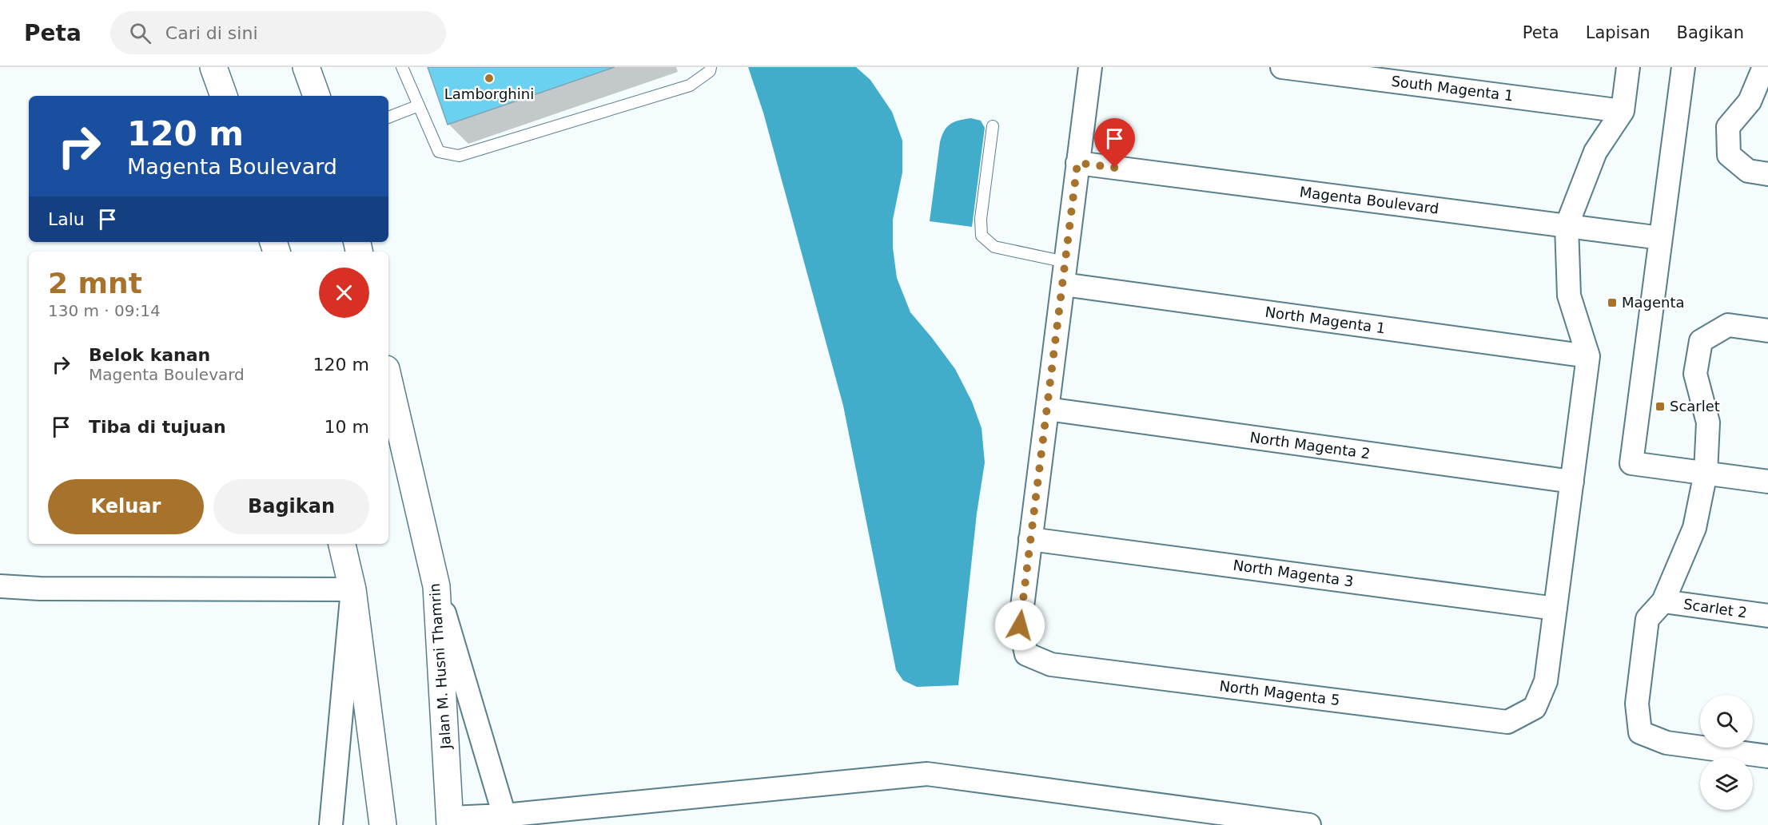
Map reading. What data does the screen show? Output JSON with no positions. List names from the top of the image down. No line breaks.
{"streets":{"main road":["Jalan M. Husni Thamrin"],"street":["South Magenta 1","Magenta Boulevard","North Magenta 1","North Magenta 2","North Magenta 3","Scarlet 2","North Magenta 5"]},"crossings":[["North Magenta 3","North Magenta 5"]],"places":{"other":["Lamborghini"],"transit":["Magenta","Scarlet"]},"page":{"header":"Peta","search":"Cari di sini","nav":["Peta","Lapisan","Bagikan"],"turn":["120 m","Magenta Boulevard"],"then":"Lalu","heading":["2 mnt","130 m · 09:14"],"list":[{"name":"Belok kanan","note":"Magenta Boulevard","value":"120 m"},{"name":"Tiba di tujuan","value":"10 m"}],"buttons":["Keluar","Bagikan"]}}
